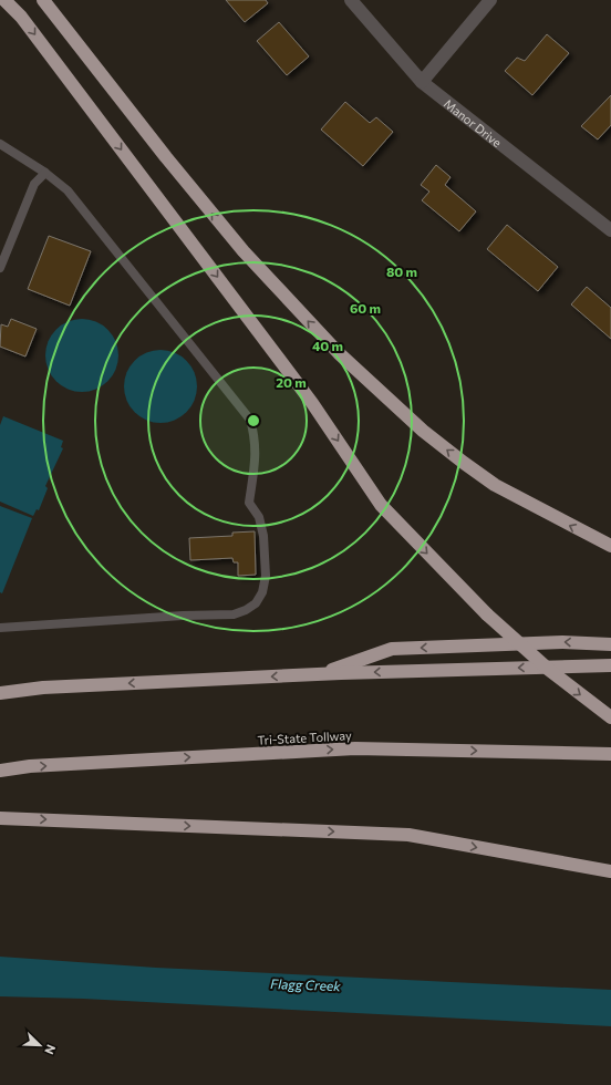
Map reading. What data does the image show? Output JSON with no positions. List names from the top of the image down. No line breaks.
{"streets":{"highway":["Tri-State Tollway"],"street":["Manor Drive"]},"water":["Flagg Creek"],"north":"bottom right","rings":["80 m","60 m","40 m","20 m"]}
